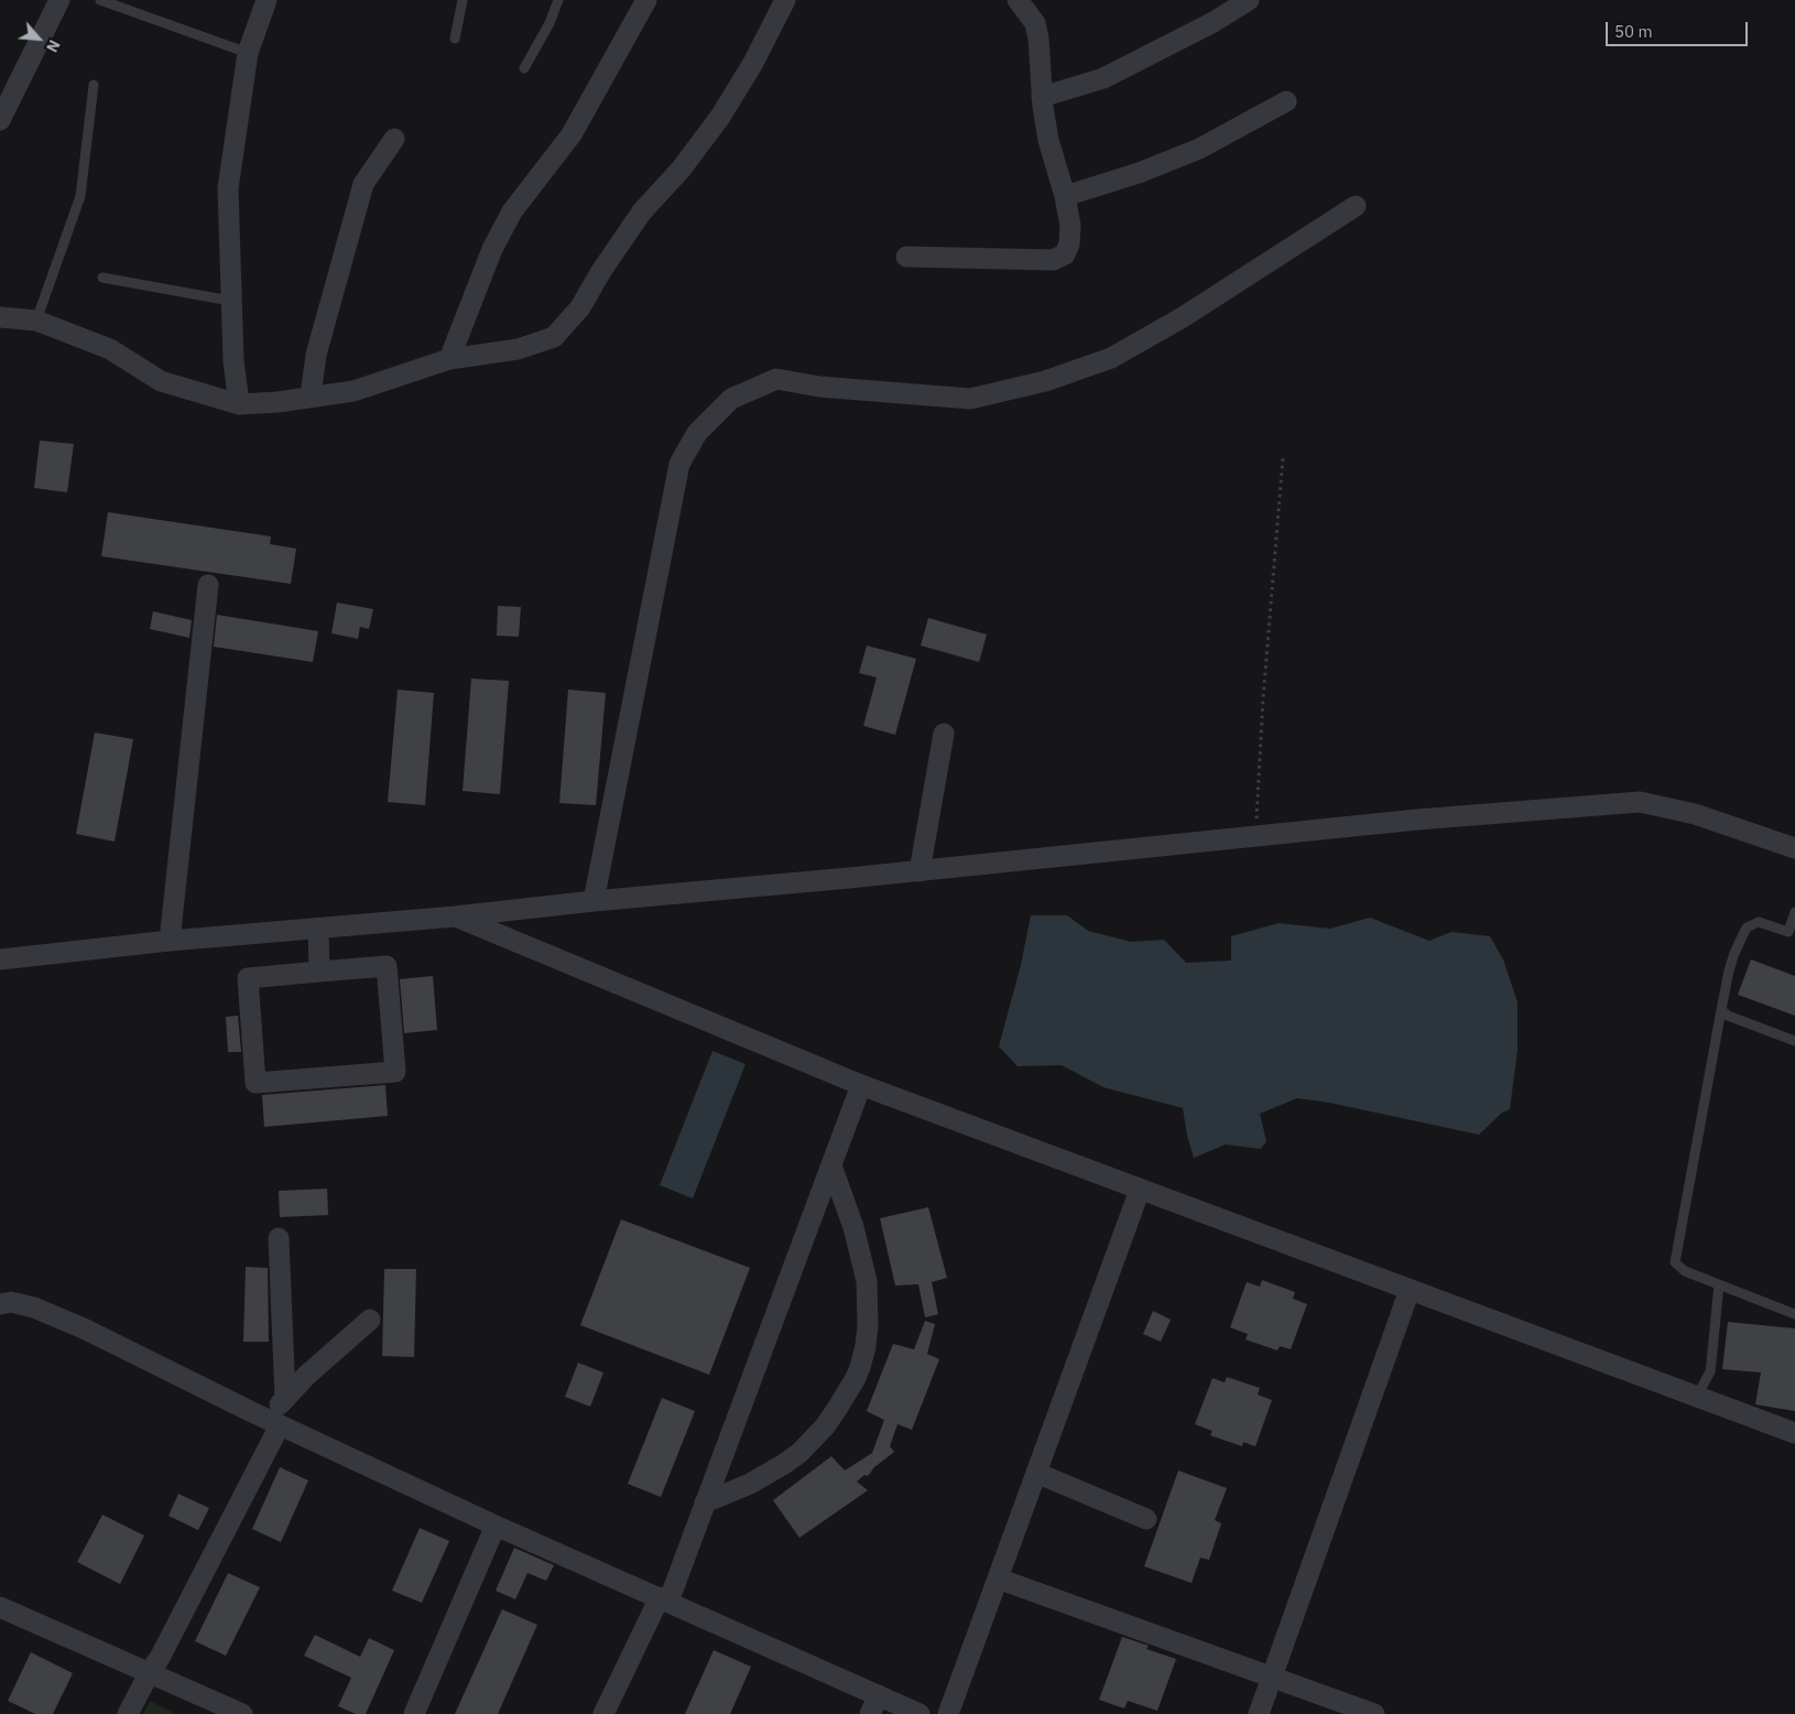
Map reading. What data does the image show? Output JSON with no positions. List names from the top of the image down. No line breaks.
{"scale_bar":"50 m","north":"bottom right"}
